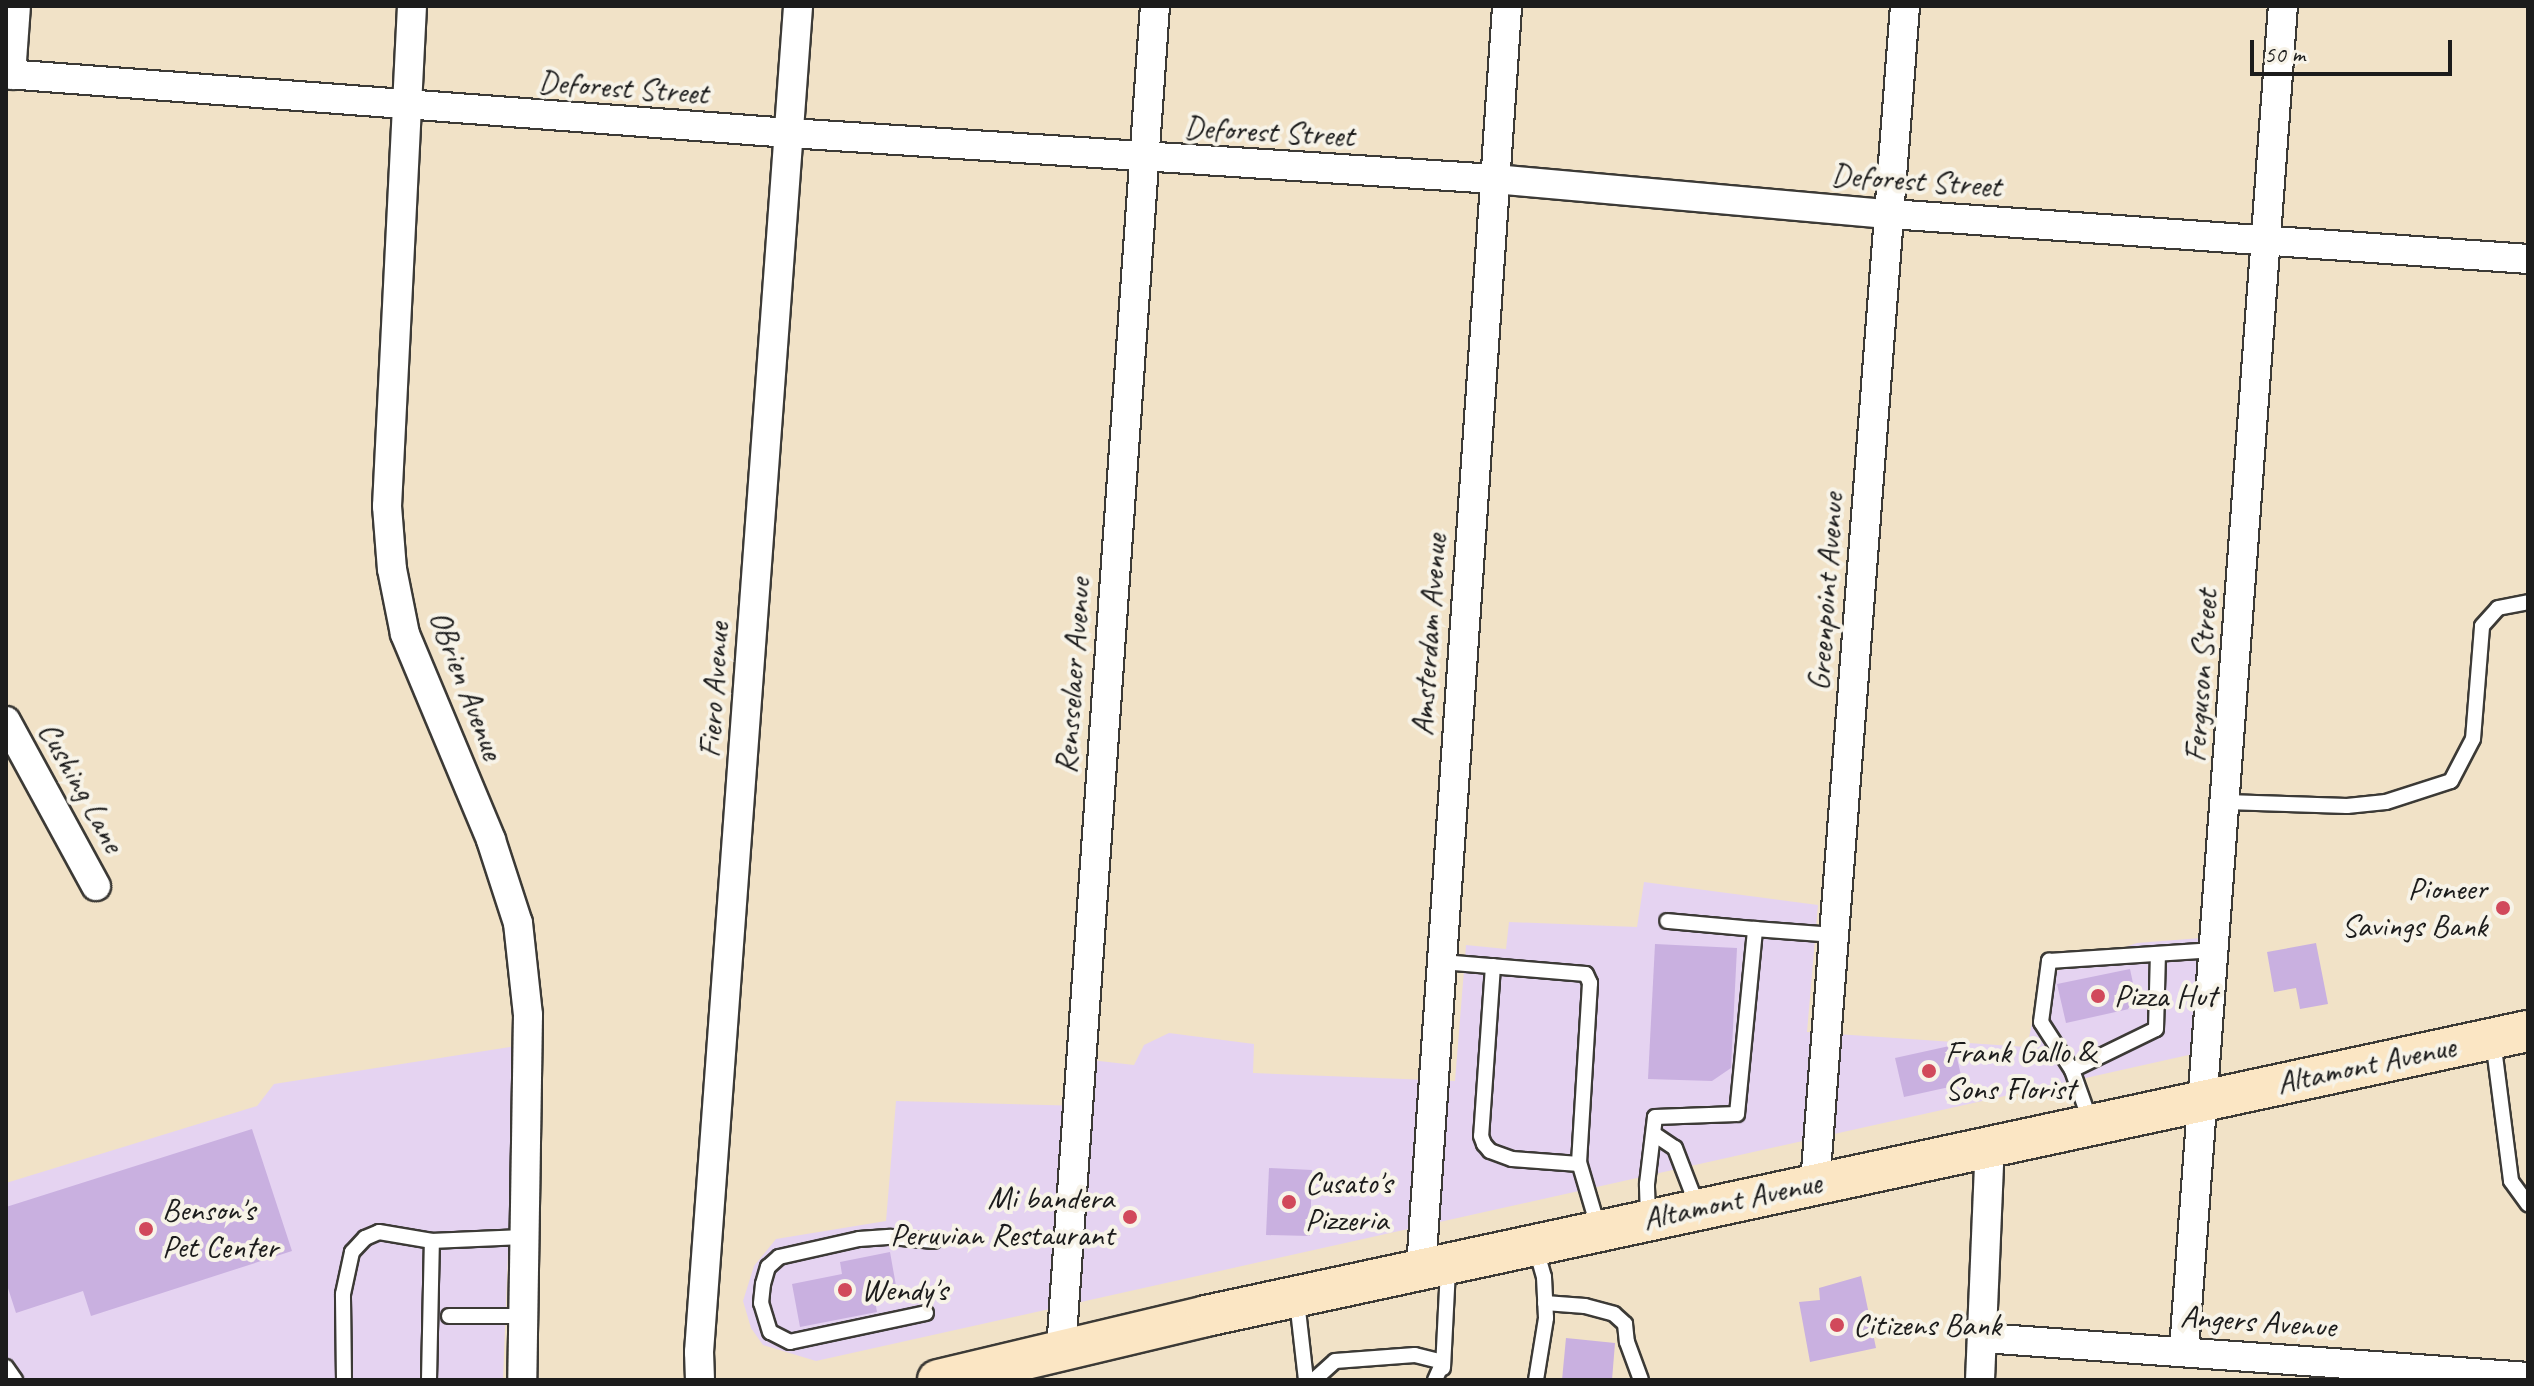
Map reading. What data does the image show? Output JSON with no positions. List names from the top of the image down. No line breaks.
{"streets":{"main road":["Altamont Avenue"],"street":["Deforest Street","Greenpoint Avenue","Amsterdam Avenue","Rensselaer Avenue","Ferguson Street","OBrien Avenue","Fiero Avenue","Cushing Lane","Angers Avenue"]},"crossings":[["Deforest Street","Greenpoint Avenue"],["Deforest Street","Amsterdam Avenue"],["Deforest Street","Rensselaer Avenue"],["Deforest Street","Ferguson Street"],["Deforest Street","OBrien Avenue"],["Deforest Street","Fiero Avenue"],["Greenpoint Avenue","Altamont Avenue"],["Amsterdam Avenue","Altamont Avenue"],["Rensselaer Avenue","Altamont Avenue"],["Ferguson Street","Altamont Avenue"],["Ferguson Street","Angers Avenue"]],"places":["Pioneer Savings Bank","Pizza Hut","Frank Gallo & Sons Florist","Cusato's Pizzeria","Mi bandera Peruvian Restaurant","Benson's Pet Center","Wendy's","Citizens Bank"],"scale_bar":"50 m"}
